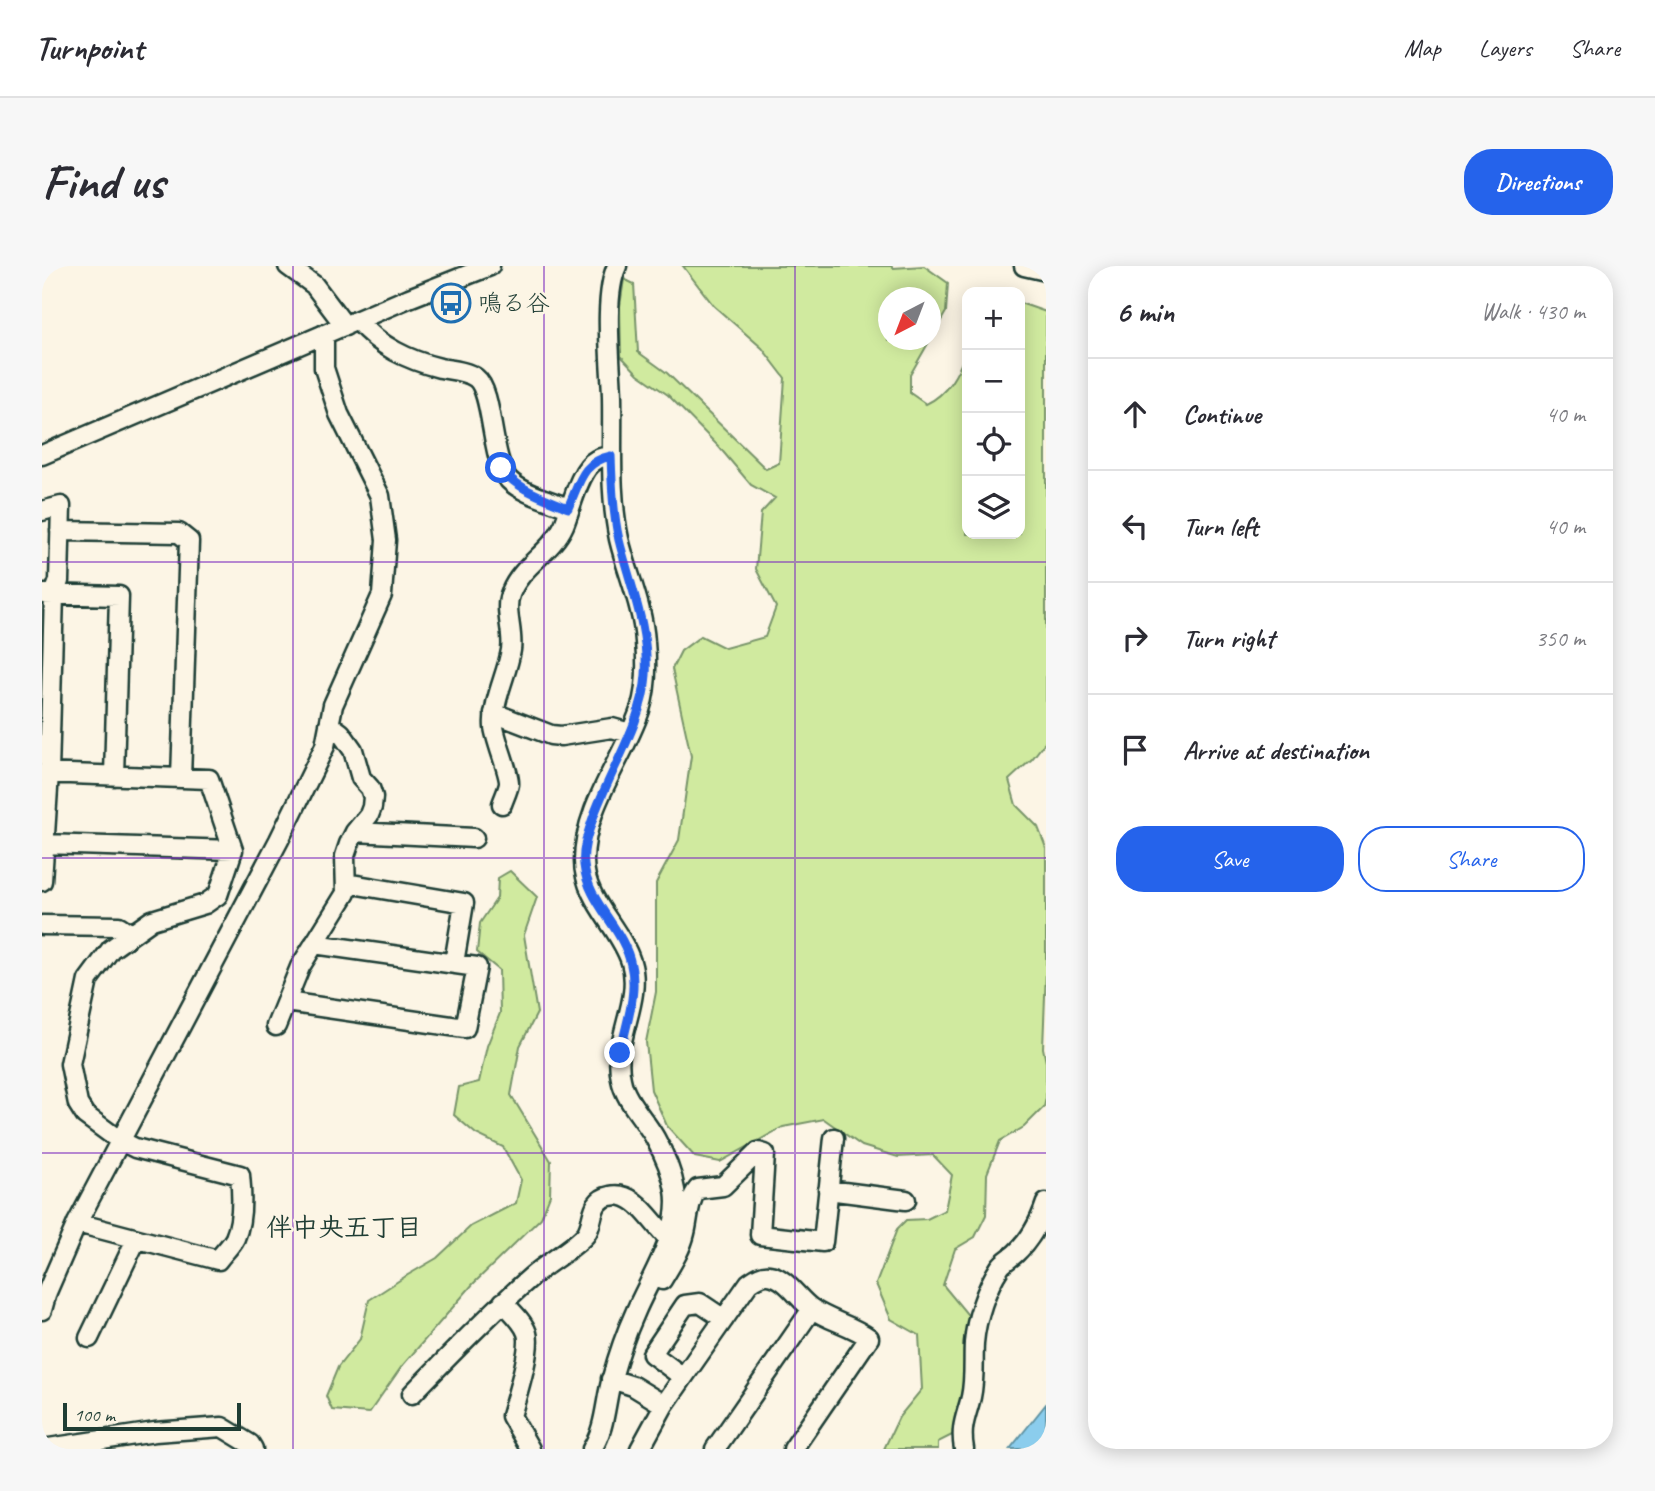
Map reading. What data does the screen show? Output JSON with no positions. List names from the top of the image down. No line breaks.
{"districts":["伴中央五丁目"],"places":{"bus stop":["鳴る谷"]},"scale_bar":"100 m","north":"bottom left","page":{"header":"Turnpoint","nav":["Map","Layers","Share"],"buttons":["Directions",["Save","Share"]],"title":"Find us","heading":["6 min","Walk · 430 m"],"map_buttons":["+","−"],"list":[["Continue","40 m"],["Turn left","40 m"],["Turn right","350 m"],"Arrive at destination"],"scale":"100 m"}}
